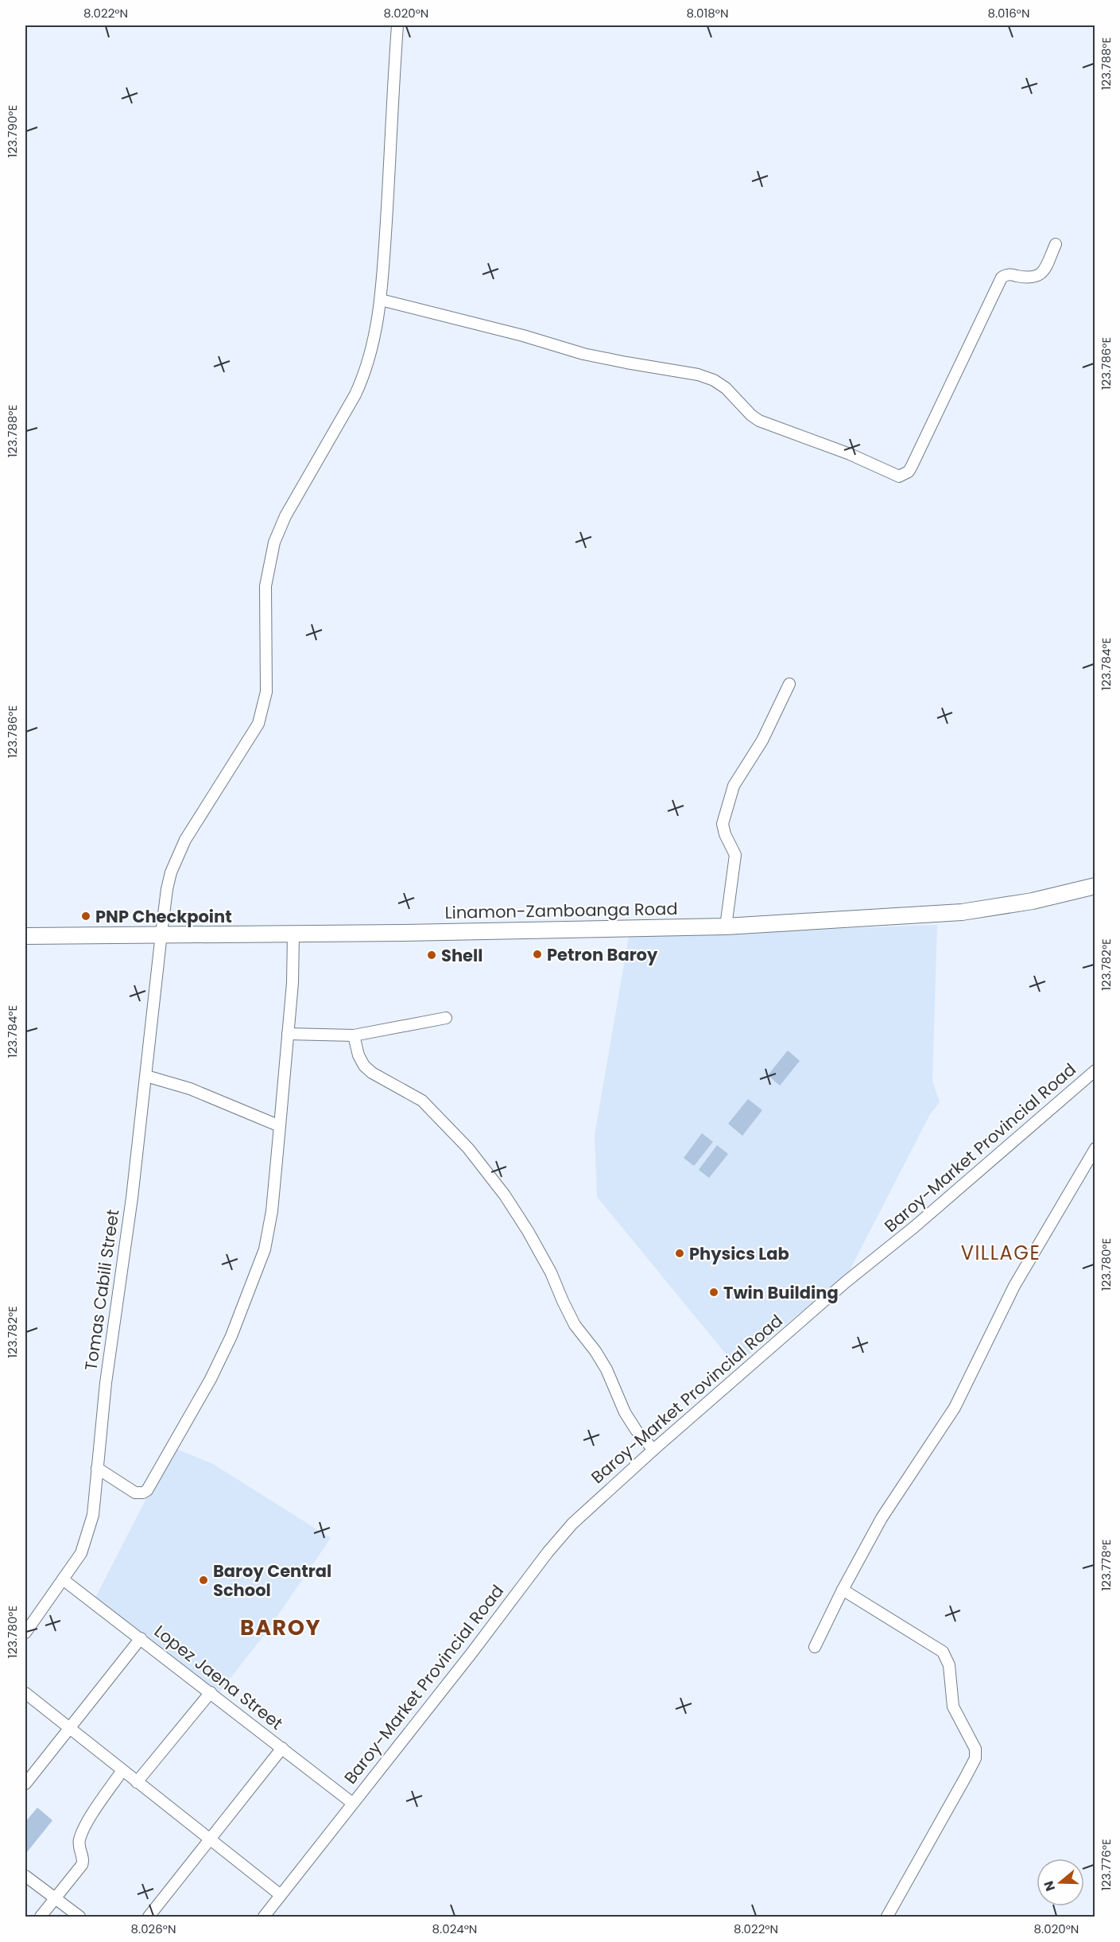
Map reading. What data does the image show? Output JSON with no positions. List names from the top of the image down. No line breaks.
{"streets":{"highway":["Linamon-Zamboanga Road"],"street":["Baroy-Market Provincial Road","Tomas Cabili Street","Lopez Jaena Street"]},"crossings":[["Linamon-Zamboanga Road","Tomas Cabili Street"],["Baroy-Market Provincial Road","Lopez Jaena Street"],["Tomas Cabili Street","Lopez Jaena Street"]],"districts":["VILLAGE","BAROY"],"places":["PNP Checkpoint","Petron Baroy","Shell","Physics Lab","Twin Building","Baroy Central School"],"north":"left","coordinates":["8.022°N","8.020°N","8.018°N","8.016°N","123.788°E","123.790°E","123.786°E","123.784°E","123.782°E","123.780°E","123.778°E","123.776°E","8.026°N","8.024°N"]}
